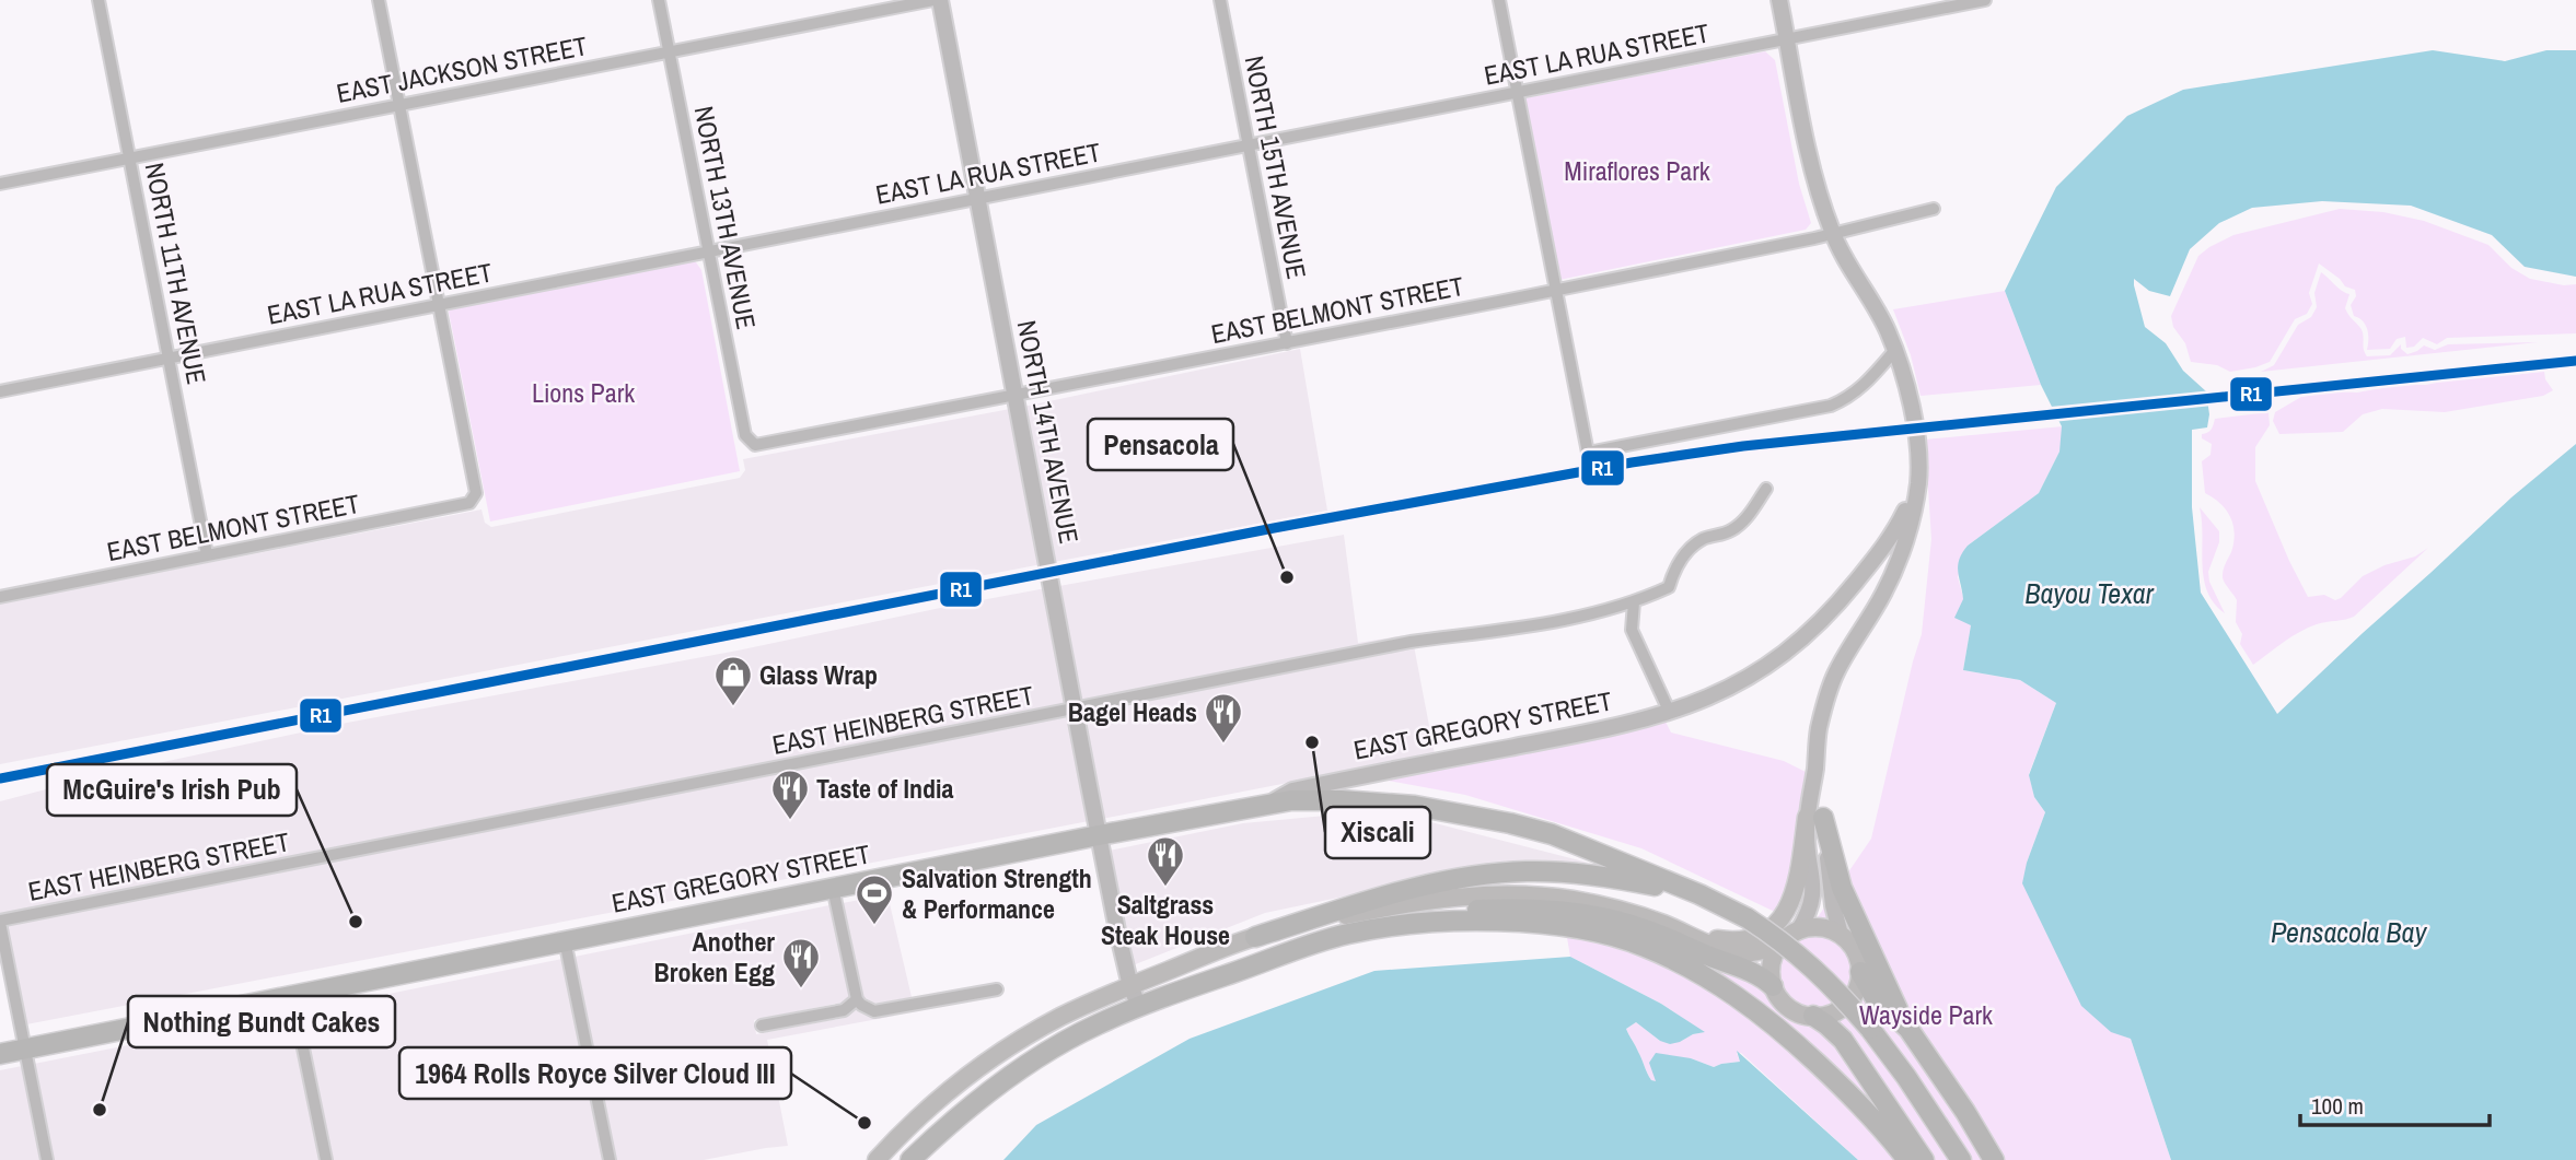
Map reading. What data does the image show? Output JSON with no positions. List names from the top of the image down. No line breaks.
{"streets":{"highway":["EAST GREGORY STREET"],"street":["EAST LA RUA STREET","EAST JACKSON STREET","NORTH 15TH AVENUE","NORTH 13TH AVENUE","NORTH 11TH AVENUE","EAST BELMONT STREET","NORTH 14TH AVENUE","EAST HEINBERG STREET"]},"crossings":[["EAST LA RUA STREET","NORTH 15TH AVENUE"],["EAST LA RUA STREET","NORTH 13TH AVENUE"],["EAST LA RUA STREET","NORTH 11TH AVENUE"],["EAST LA RUA STREET","EAST BELMONT STREET"],["EAST LA RUA STREET","NORTH 14TH AVENUE"],["EAST JACKSON STREET","NORTH 13TH AVENUE"],["EAST JACKSON STREET","NORTH 11TH AVENUE"],["NORTH 15TH AVENUE","EAST BELMONT STREET"],["NORTH 13TH AVENUE","EAST BELMONT STREET"],["NORTH 11TH AVENUE","EAST BELMONT STREET"],["EAST BELMONT STREET","NORTH 14TH AVENUE"],["NORTH 14TH AVENUE","EAST HEINBERG STREET"],["NORTH 14TH AVENUE","EAST GREGORY STREET"]],"water":["Bayou Texar","Pensacola Bay"],"parks":["Miraflores Park","Lions Park","Wayside Park"],"places":{"other":["Pensacola","Xiscali","McGuire's Irish Pub","Nothing Bundt Cakes","1964 Rolls Royce Silver Cloud III"],"shop":["Glass Wrap"],"restaurant":["Bagel Heads","Taste of India","Saltgrass Steak House","Another Broken Egg"],"sports":["Salvation Strength & Performance"]},"lines":["transit line R1"],"scale_bar":"100 m"}
